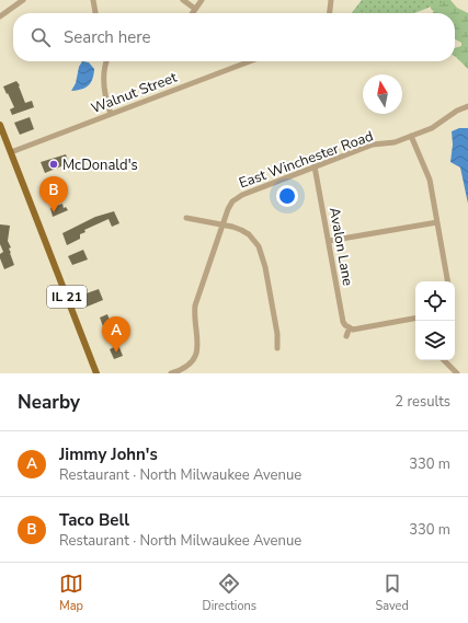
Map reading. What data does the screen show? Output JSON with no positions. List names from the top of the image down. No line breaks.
{"streets":{"main road":["IL 21"],"street":["Walnut Street","East Winchester Road","Avalon Lane"]},"crossings":[["Walnut Street","IL 21"],["East Winchester Road","Avalon Lane"]],"places":["McDonald's"],"north":"top","page":{"search":"Search here","pins":["B","A"],"heading":["Nearby","2 results"],"list":[{"mark":"A","name":"Jimmy John's","note":"Restaurant · North Milwaukee Avenue","value":"330 m"},{"mark":"B","name":"Taco Bell","note":"Restaurant · North Milwaukee Avenue","value":"330 m"}],"nav":["Map","Directions","Saved"]}}
